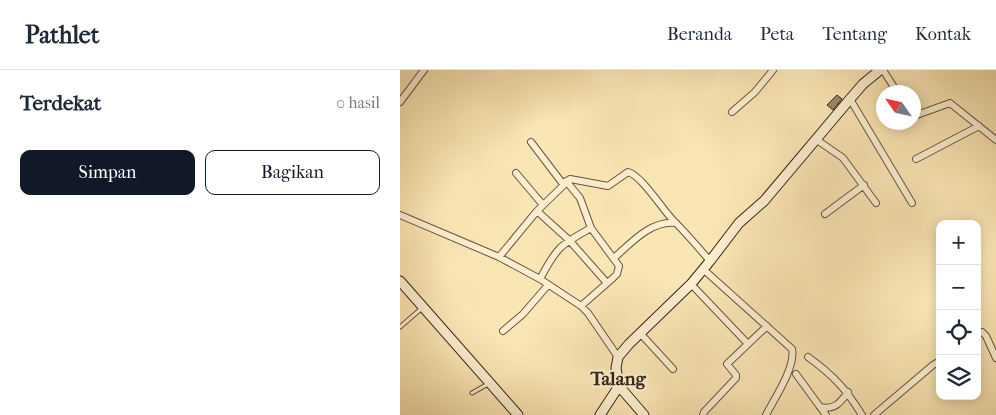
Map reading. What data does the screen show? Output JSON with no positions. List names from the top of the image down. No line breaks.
{"districts":["Talang"],"north":"top left","page":{"header":"Pathlet","nav":["Beranda","Peta","Tentang","Kontak"],"heading":["Terdekat","0 hasil"],"buttons":["Simpan","Bagikan"],"map_buttons":["+","−"]}}
